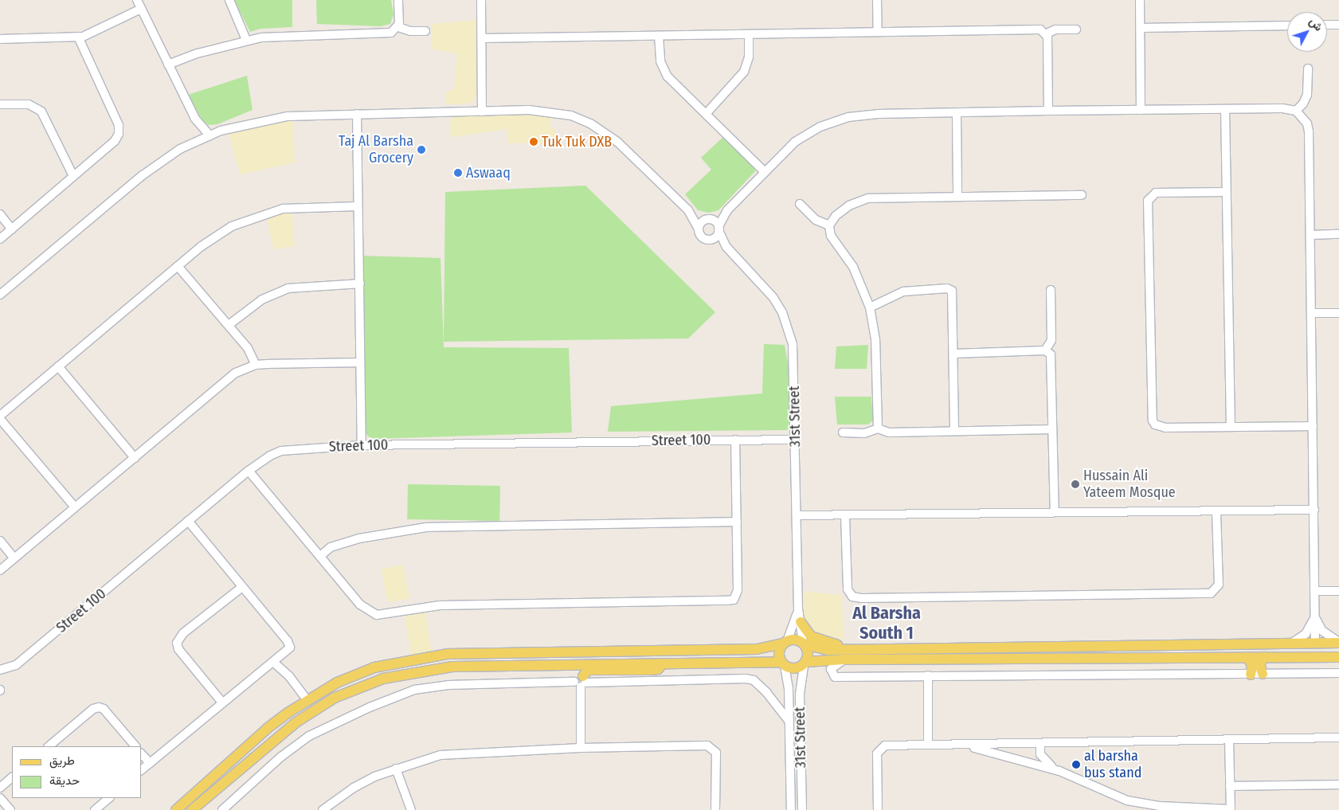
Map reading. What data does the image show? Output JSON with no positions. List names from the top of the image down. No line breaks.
{"streets":{"street":["31st Street","Street 100"]},"crossings":[["31st Street","Street 100"]],"districts":["Al Barsha South 1"],"places":["Tuk Tuk DXB","Taj Al Barsha Grocery","Aswaaq","Hussain Ali Yateem Mosque","al barsha bus stand"],"legend":["طريق","حديقة"],"north":"top right"}
